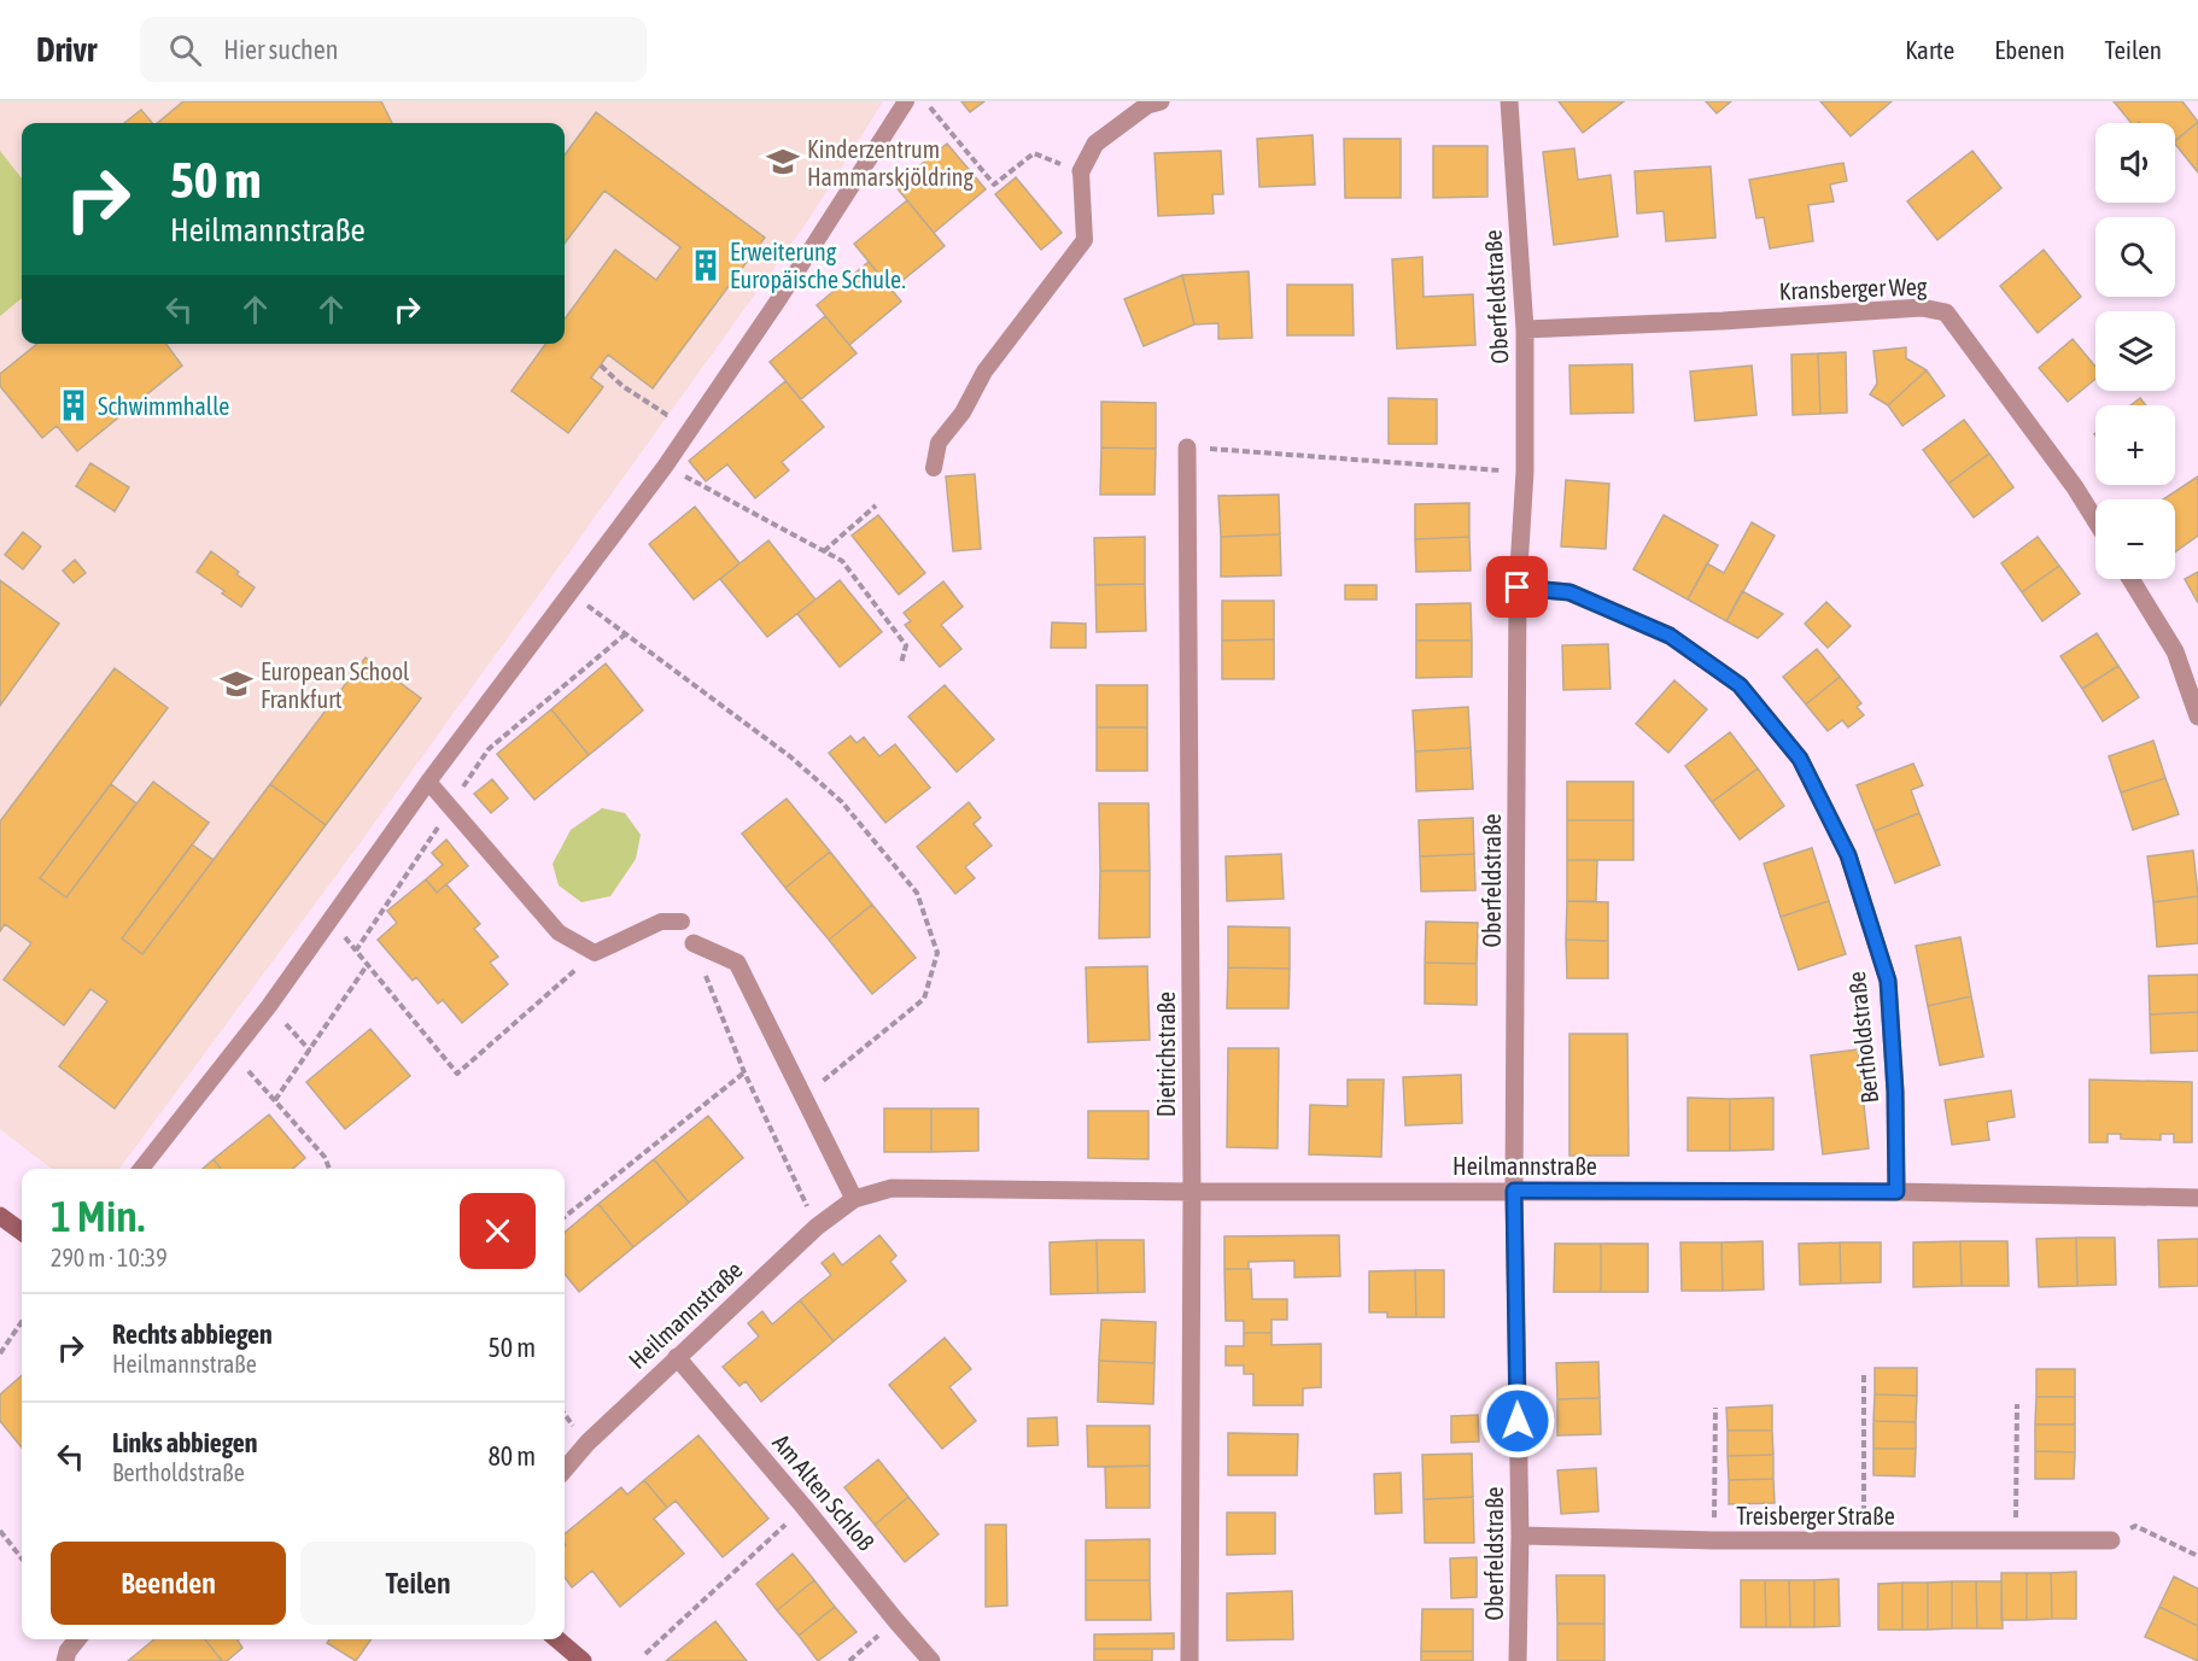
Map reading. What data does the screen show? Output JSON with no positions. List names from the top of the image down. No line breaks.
{"streets":{"street":["Kransberger Weg","Oberfeldstraße","Bertholdstraße","Dietrichstraße","Heilmannstraße","Am Alten Schloß","Treisberger Straße"]},"crossings":[["Kransberger Weg","Oberfeldstraße"],["Oberfeldstraße","Bertholdstraße"],["Oberfeldstraße","Heilmannstraße"],["Oberfeldstraße","Treisberger Straße"],["Bertholdstraße","Heilmannstraße"],["Dietrichstraße","Heilmannstraße"],["Heilmannstraße","Am Alten Schloß"]],"places":{"school or university":["Kinderzentrum Hammarskjöldring","European School Frankfurt"],"building":["Erweiterung Europäische Schule.","Schwimmhalle"]},"page":{"header":"Drivr","search":"Hier suchen","nav":["Karte","Ebenen","Teilen"],"map_buttons":["+","−"],"turn":["50 m","Heilmannstraße"],"heading":["1 Min.","290 m · 10:39"],"list":[{"name":"Rechts abbiegen","note":"Heilmannstraße","value":"50 m"},{"name":"Links abbiegen","note":"Bertholdstraße","value":"80 m"}],"buttons":["Beenden","Teilen"]}}
